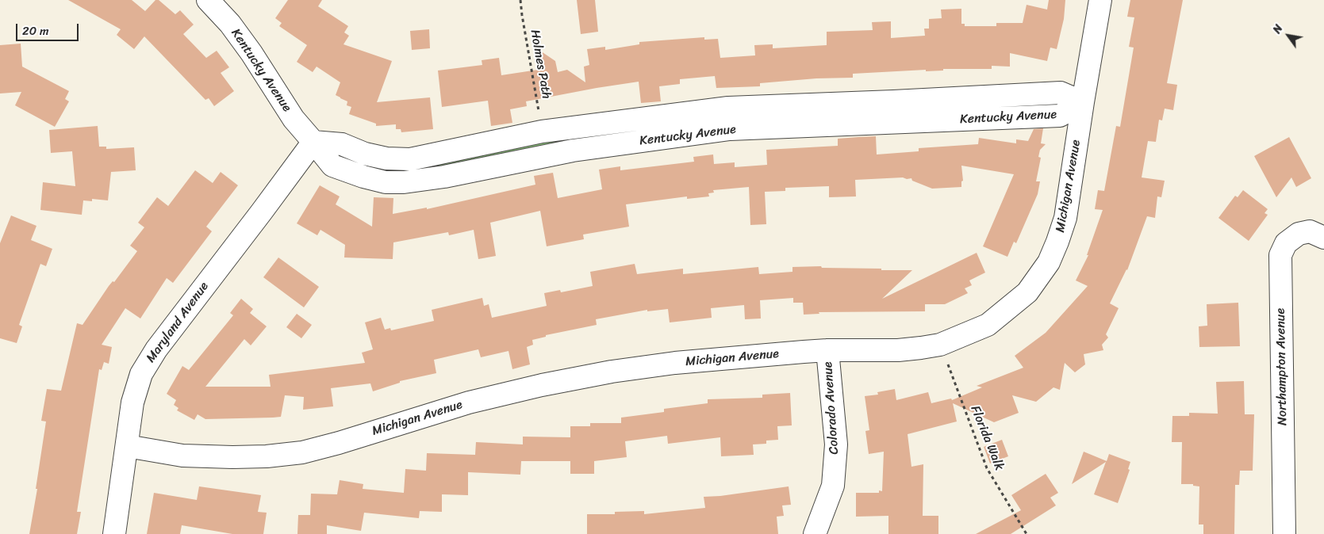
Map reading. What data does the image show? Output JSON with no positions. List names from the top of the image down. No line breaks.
{"streets":{"street":["Kentucky Avenue","Michigan Avenue","Maryland Avenue","Northampton Avenue","Colorado Avenue"],"path":["Holmes Path","Florida Walk"]},"crossings":[["Holmes Path","Kentucky Avenue"],["Kentucky Avenue","Michigan Avenue"],["Kentucky Avenue","Maryland Avenue"],["Michigan Avenue","Maryland Avenue"],["Michigan Avenue","Colorado Avenue"],["Michigan Avenue","Florida Walk"]],"scale_bar":"20 m","north":"top left"}
